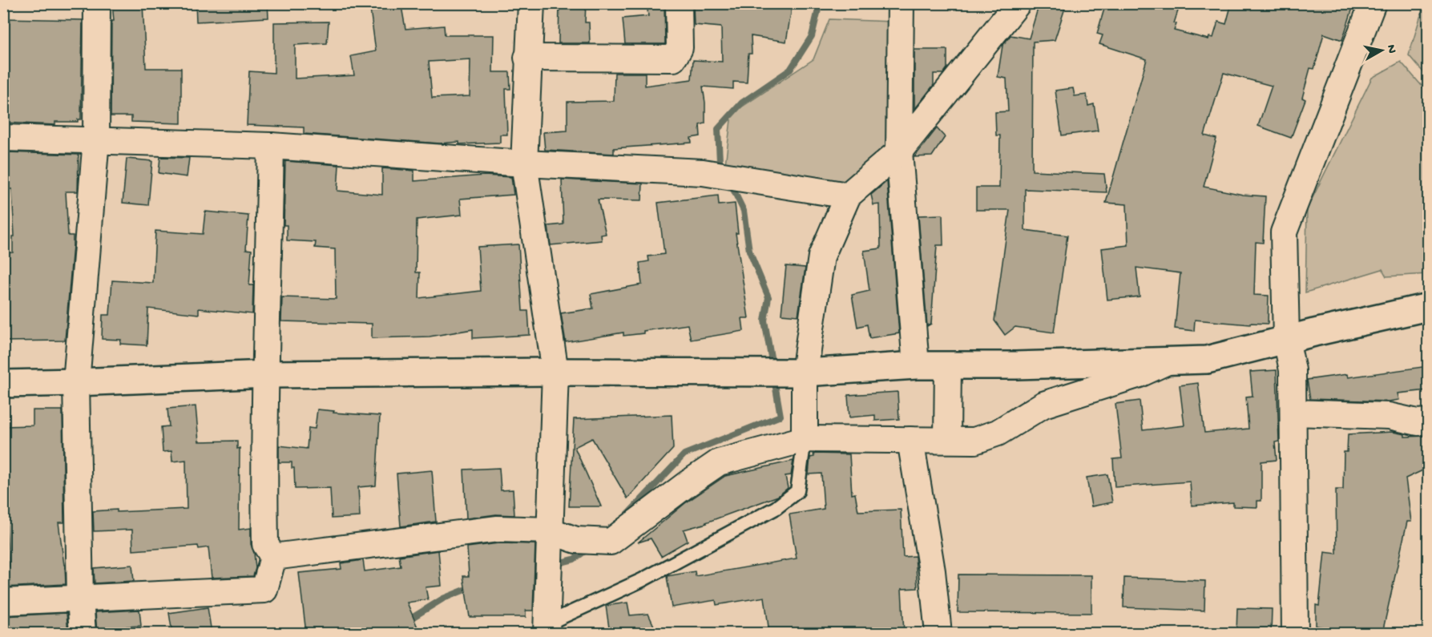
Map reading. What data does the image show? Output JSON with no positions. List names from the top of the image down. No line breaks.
{"north":"right"}
